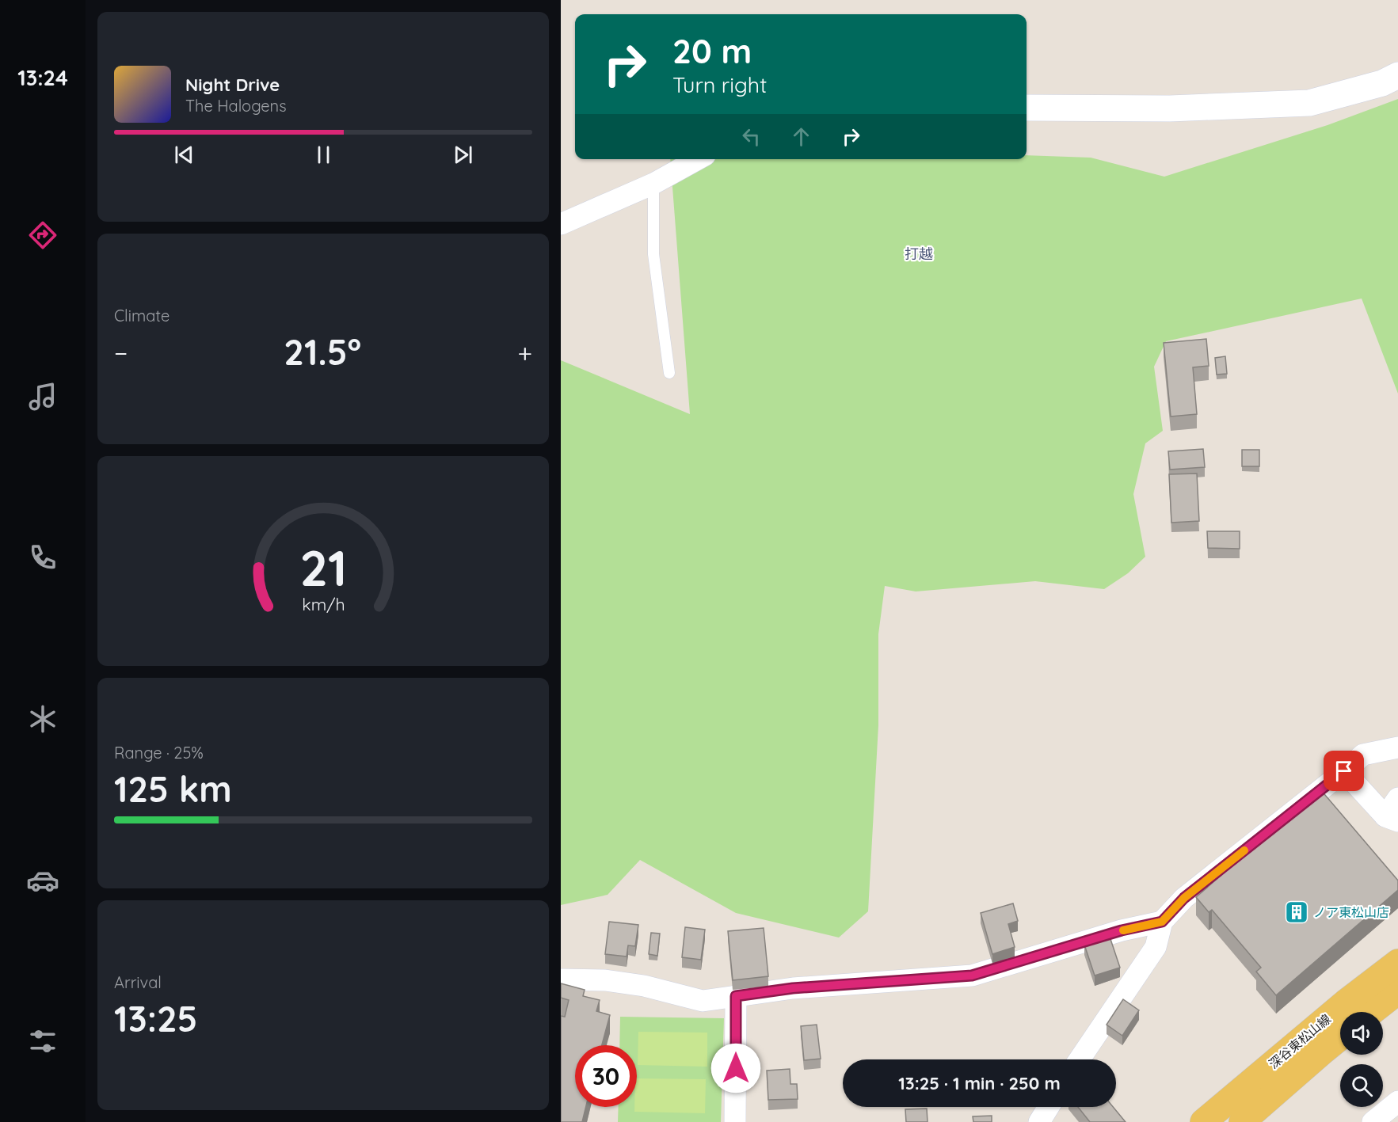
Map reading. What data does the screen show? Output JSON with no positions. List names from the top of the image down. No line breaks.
{"streets":{"main road":["深谷東松山線"]},"districts":["打越"],"places":{"building":["ノア東松山店"]},"page":{"tabs":"13:24","turn":["20 m","Turn right"],"song":["Night Drive","The Halogens"],"tile":["Climate",["Range · 25%","125 km"],["Arrival","13:25"]],"heat":["−","21.5°","+"],"limit":"30","trip":"13:25 · 1 min · 250 m","gauge":["21","km/h"]}}
